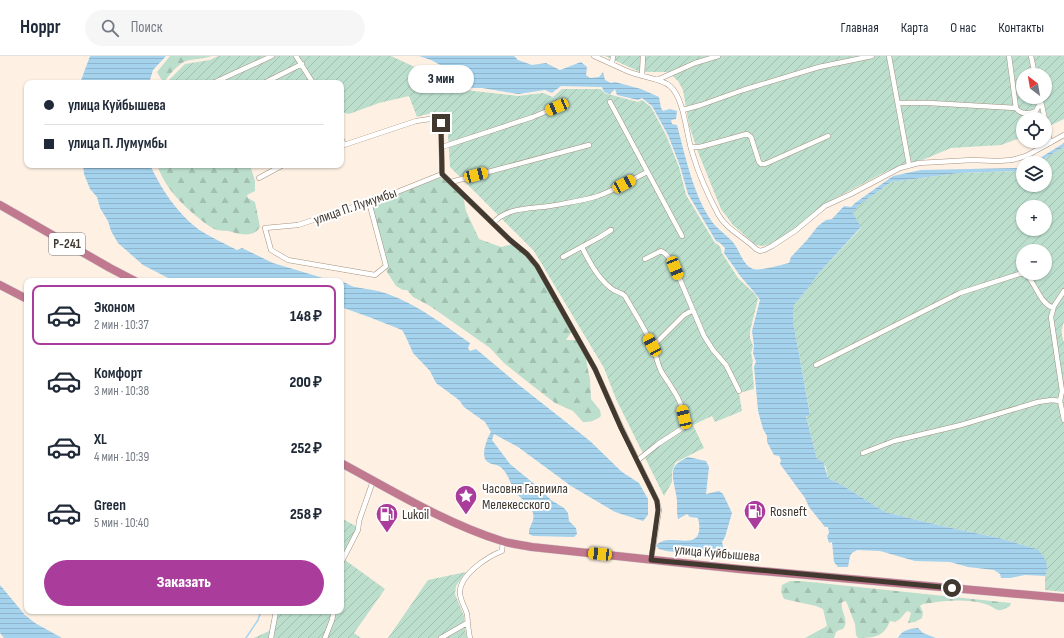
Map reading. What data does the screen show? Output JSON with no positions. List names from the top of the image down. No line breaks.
{"streets":{"highway":["Р-241","улица Куйбышева"],"street":["улица П. Лумумбы"]},"places":{"place":["Часовня Гавриила Мелекесского"],"fuel station":["Rosneft","Lukoil"]},"north":"top left","page":{"header":"Hoppr","search":"Поиск","nav":["Главная","Карта","О нас","Контакты"],"bubble":"3 мин","map_buttons":["+","−"],"banner":["улица Куйбышева","улица П. Лумумбы"],"list":[{"name":"Эконом","note":"2 мин · 10:37","value":"148 ₽"},{"name":"Комфорт","note":"3 мин · 10:38","value":"200 ₽"},{"name":"XL","note":"4 мин · 10:39","value":"252 ₽"},{"name":"Green","note":"5 мин · 10:40","value":"258 ₽"}],"buttons":"Заказать"}}
